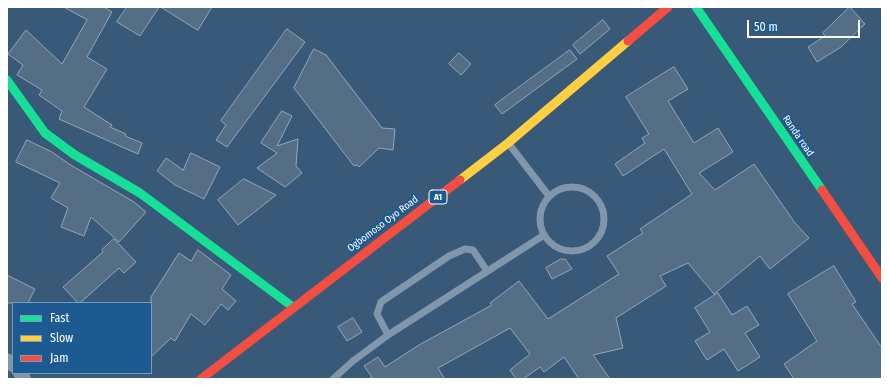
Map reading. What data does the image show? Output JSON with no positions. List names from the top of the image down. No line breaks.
{"streets":{"main road":["Randa road","A1","Ogbomoso Oyo Road"]},"legend":["Fast","Slow","Jam"],"scale_bar":"50 m"}
